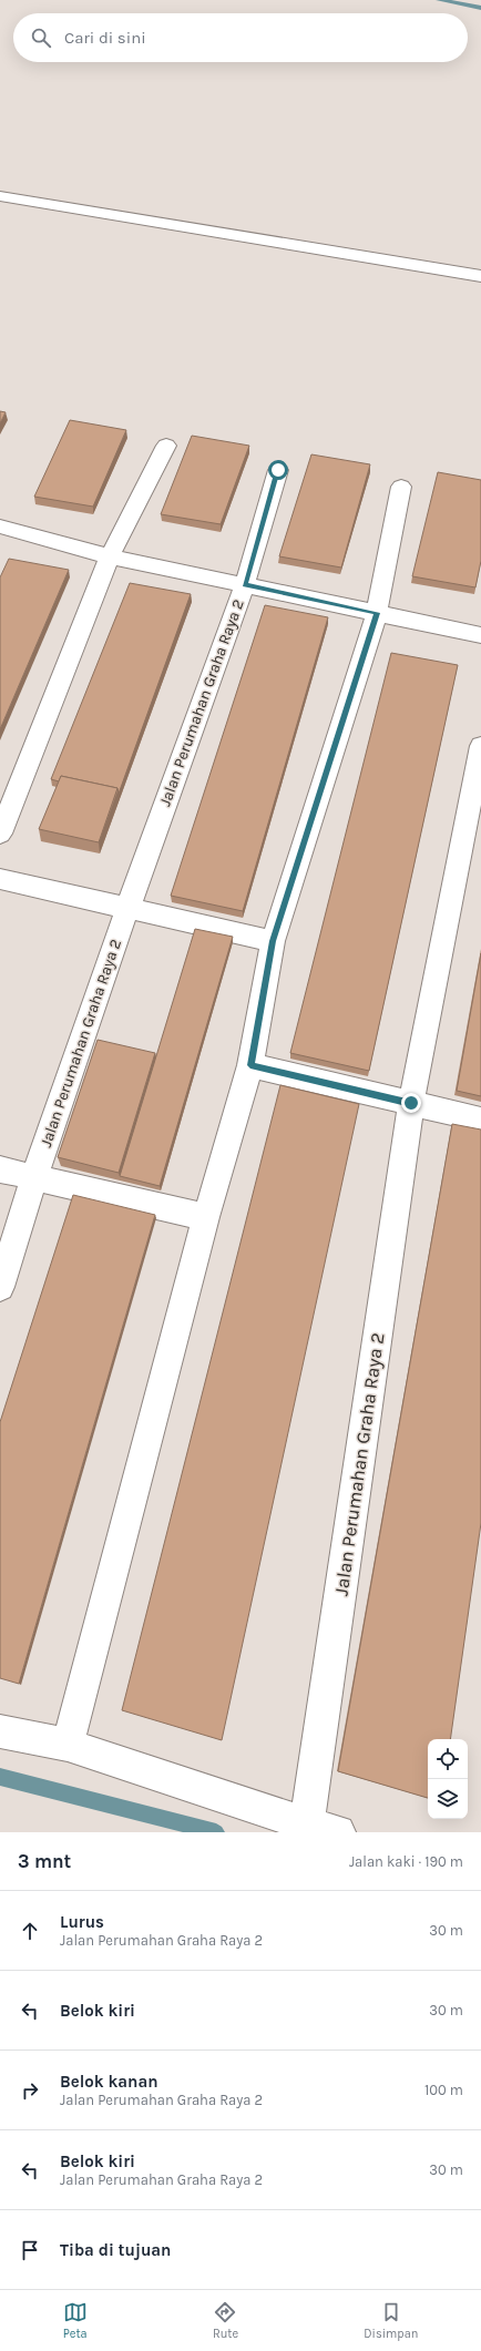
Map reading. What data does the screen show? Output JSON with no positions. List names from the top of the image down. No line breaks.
{"streets":{"street":["Jalan Perumahan Graha Raya 2"]},"page":{"search":"Cari di sini","heading":["3 mnt","Jalan kaki · 190 m"],"list":[["Lurus","Jalan Perumahan Graha Raya 2","30 m"],["Belok kiri","30 m"],["Belok kanan","Jalan Perumahan Graha Raya 2","100 m"],["Belok kiri","Jalan Perumahan Graha Raya 2","30 m"],"Tiba di tujuan"],"nav":["Peta","Rute","Disimpan"]}}
